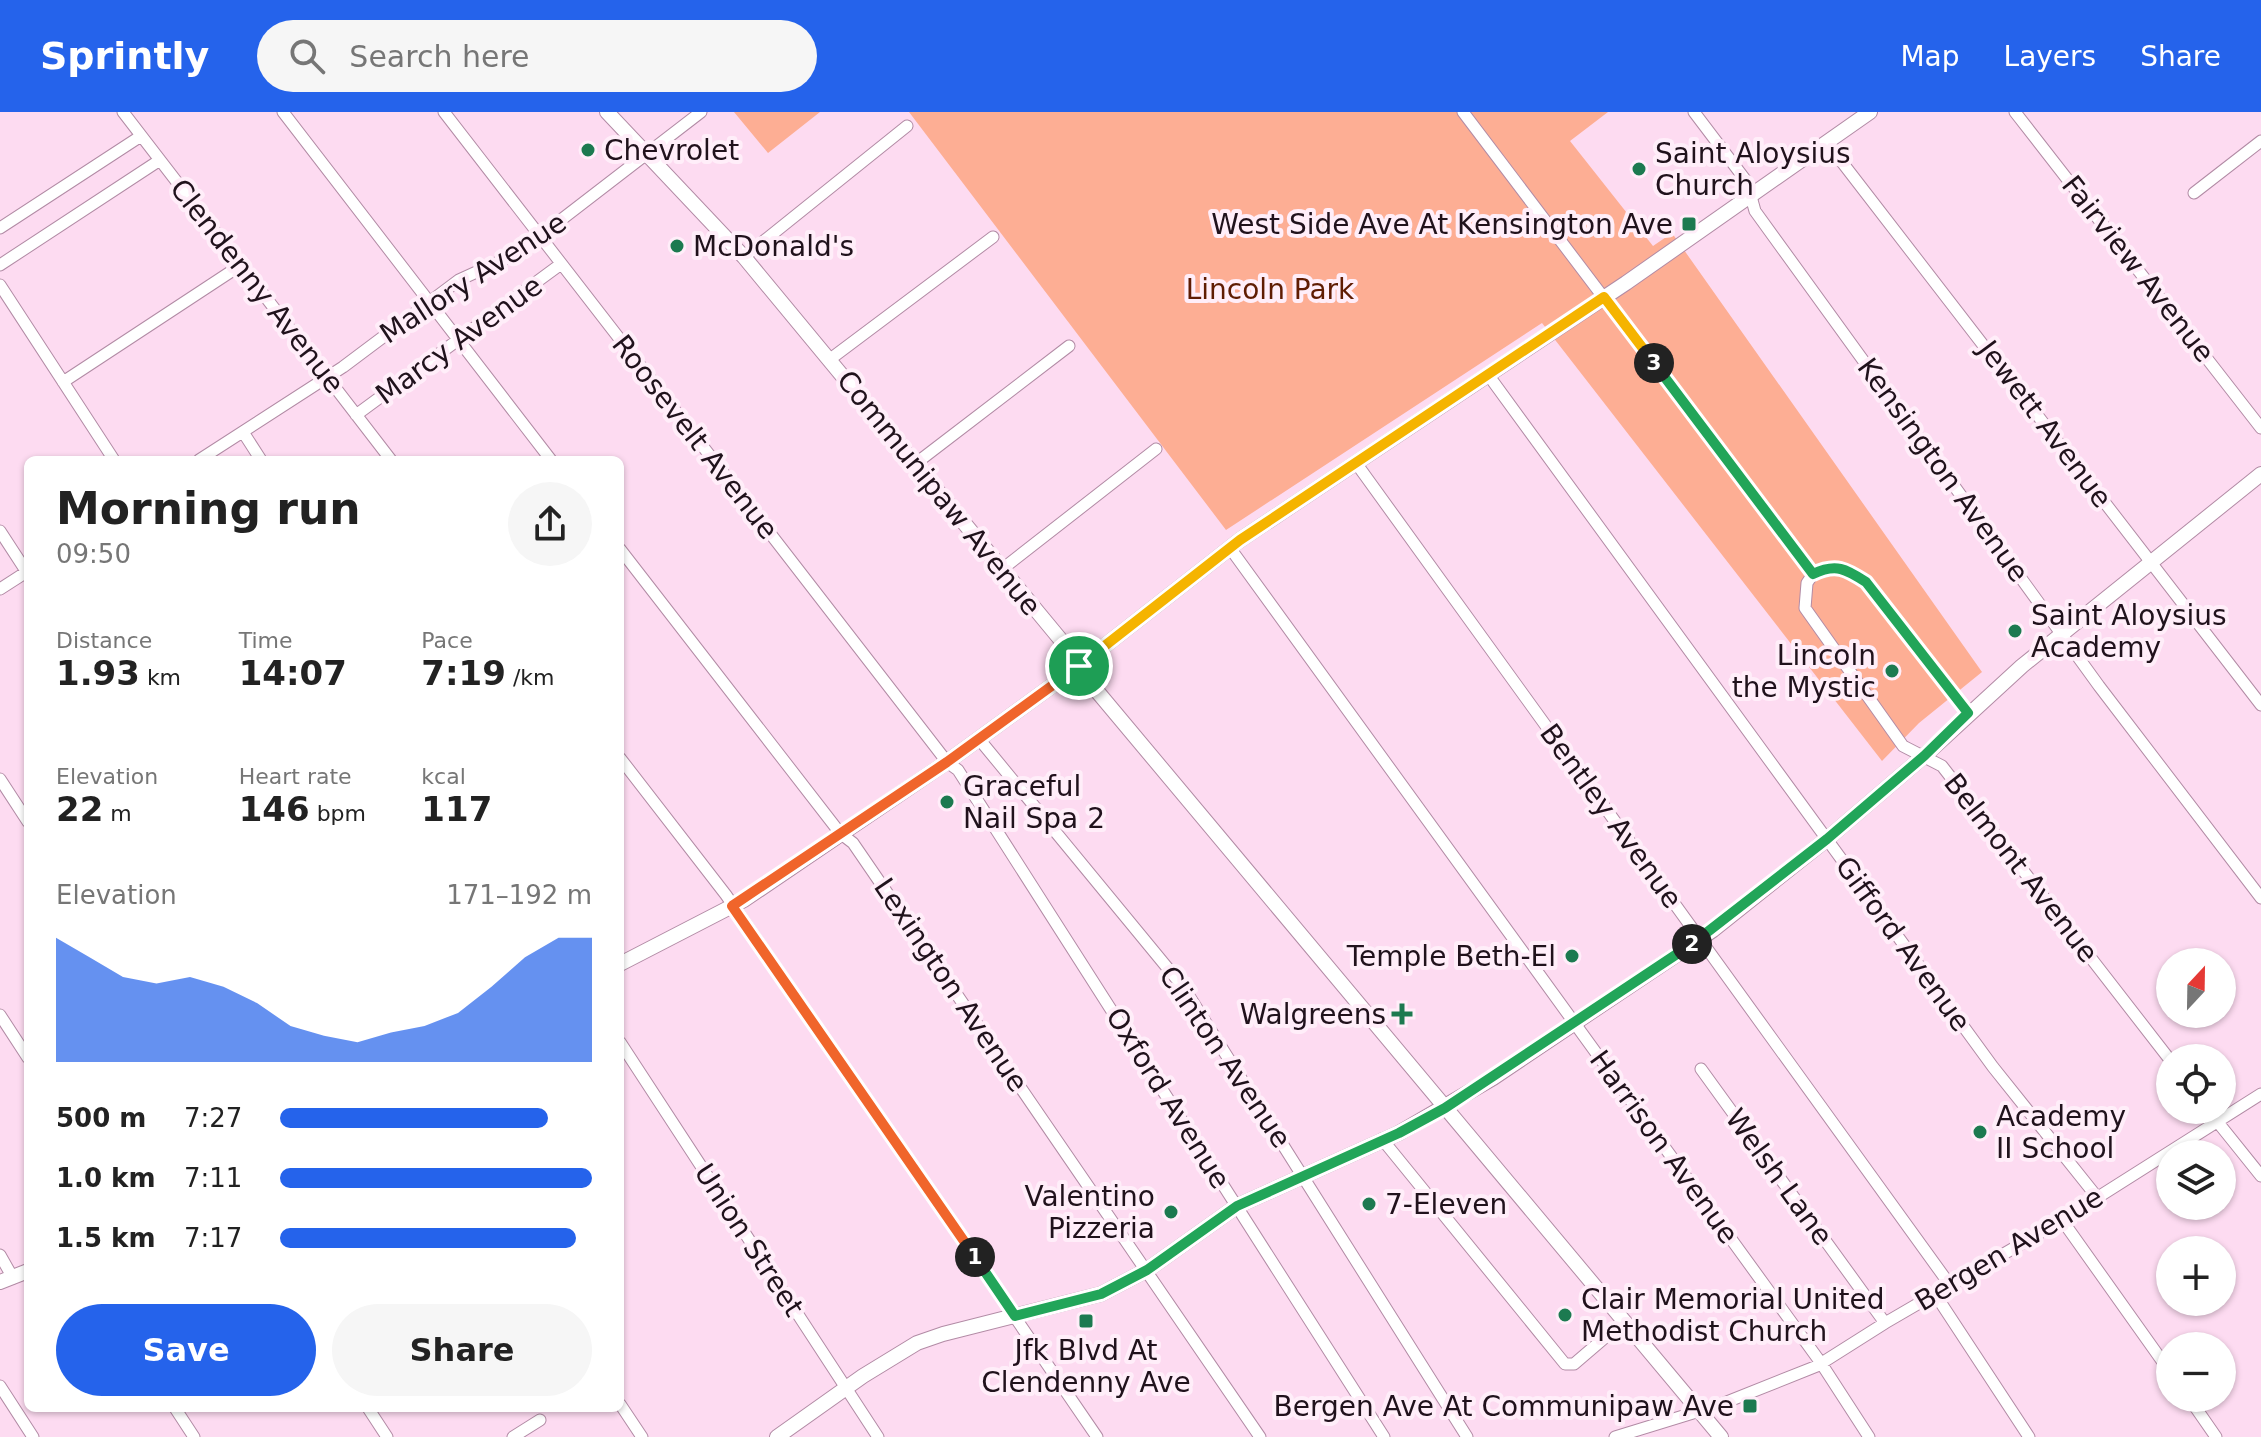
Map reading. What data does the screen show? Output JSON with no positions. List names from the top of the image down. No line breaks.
{"streets":{"main road":["Communipaw Avenue"],"street":["Fairview Avenue","Mallory Avenue","Clendenny Avenue","Marcy Avenue","Jewett Avenue","Roosevelt Avenue","Kensington Avenue","Bentley Avenue","Belmont Avenue","Gifford Avenue","Lexington Avenue","Clinton Avenue","Oxford Avenue","Harrison Avenue","Welsh Lane","Union Street","Bergen Avenue"]},"crossings":[["Mallory Avenue","Clendenny Avenue"],["Mallory Avenue","Roosevelt Avenue"],["Mallory Avenue","Communipaw Avenue"],["Clendenny Avenue","Marcy Avenue"],["Marcy Avenue","Roosevelt Avenue"],["Roosevelt Avenue","Oxford Avenue"],["Communipaw Avenue","Bergen Avenue"],["Bentley Avenue","Bergen Avenue"],["Gifford Avenue","Bergen Avenue"],["Harrison Avenue","Bergen Avenue"],["Welsh Lane","Bergen Avenue"]],"parks":["Lincoln Park"],"places":{"other":["Chevrolet","Saint Aloysius Church","McDonald's","Saint Aloysius Academy","Lincoln the Mystic","Graceful Nail Spa 2","Temple Beth-El","Academy II School","7-Eleven","Valentino Pizzeria","Clair Memorial United Methodist Church"],"transit":["West Side Ave At Kensington Ave","Jfk Blvd At Clendenny Ave","Bergen Ave At Communipaw Ave"],"health":["Walgreens"]},"north":"top","page":{"header":"Sprintly","search":"Search here","nav":["Map","Layers","Share"],"pins":["3","2","1"],"heading":["Morning run","09:50"],"stats":[["Distance","1.93 km"],["Time","14:07"],["Pace","7:19 /km"],["Elevation","22 m"],["Heart rate","146 bpm"],["kcal","117"]],"chart":["Elevation","171–192 m"],"map_buttons":["+","−"],"list":[{"name":"500 m","note":"7:27"},{"name":"1.0 km","note":"7:11"},{"name":"1.5 km","note":"7:17"}],"buttons":["Save","Share"]}}
